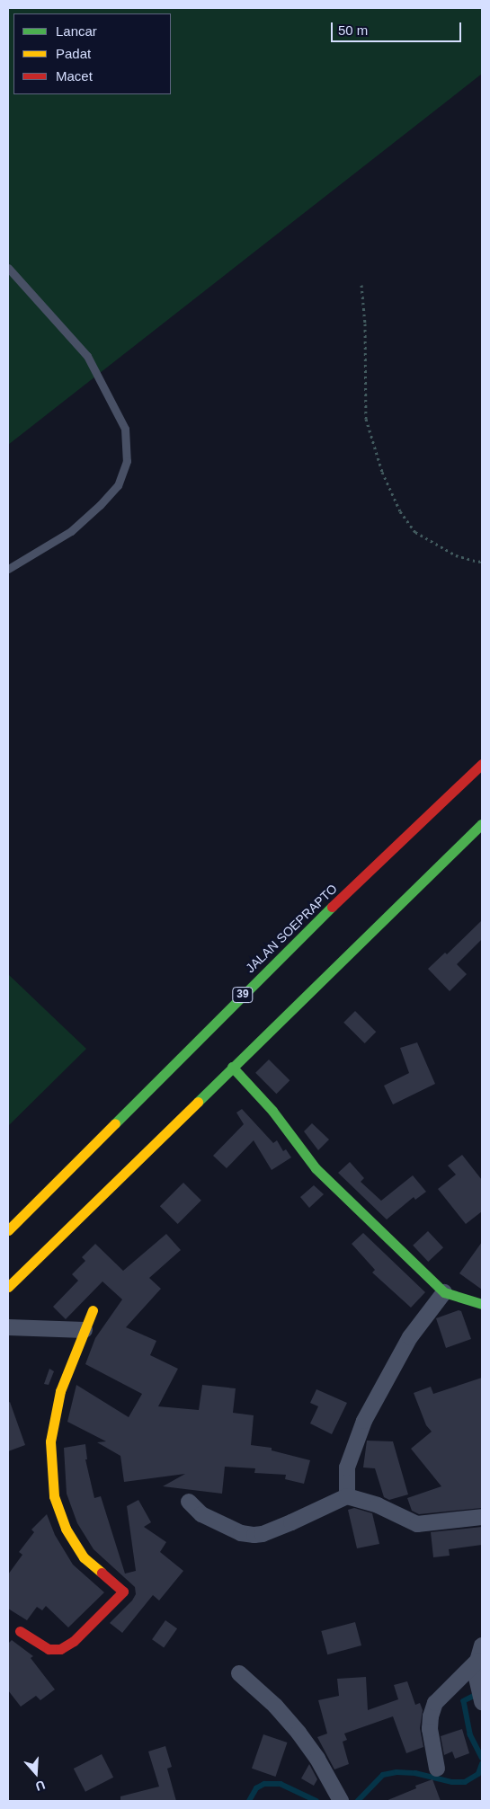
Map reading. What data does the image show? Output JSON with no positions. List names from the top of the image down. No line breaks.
{"streets":{"main road":["JALAN SOEPRAPTO","39"]},"legend":["Lancar","Padat","Macet"],"scale_bar":"50 m","north":"bottom"}
